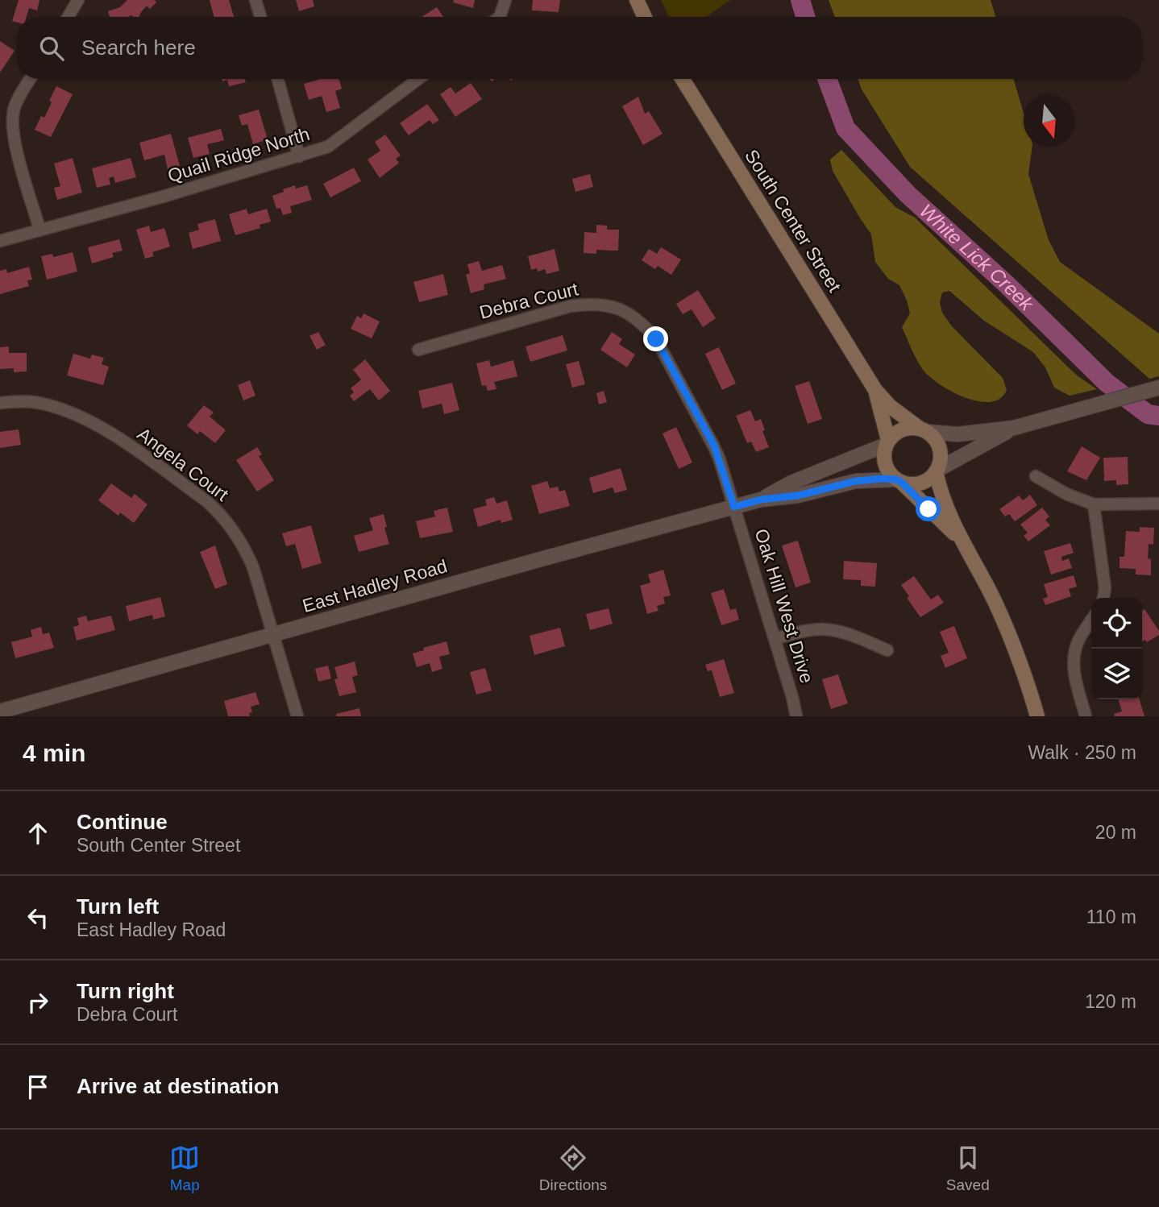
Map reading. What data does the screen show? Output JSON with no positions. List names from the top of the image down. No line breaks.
{"streets":{"main road":["South Center Street"],"street":["Quail Ridge North","Debra Court","Angela Court","East Hadley Road","Oak Hill West Drive"]},"crossings":[["South Center Street","East Hadley Road"],["Debra Court","East Hadley Road"],["Debra Court","Oak Hill West Drive"],["Angela Court","East Hadley Road"],["East Hadley Road","Oak Hill West Drive"]],"water":["White Lick Creek"],"north":"bottom","page":{"search":"Search here","heading":["4 min","Walk · 250 m"],"list":[["Continue","South Center Street","20 m"],["Turn left","East Hadley Road","110 m"],["Turn right","Debra Court","120 m"],"Arrive at destination"],"nav":["Map","Directions","Saved"]}}
